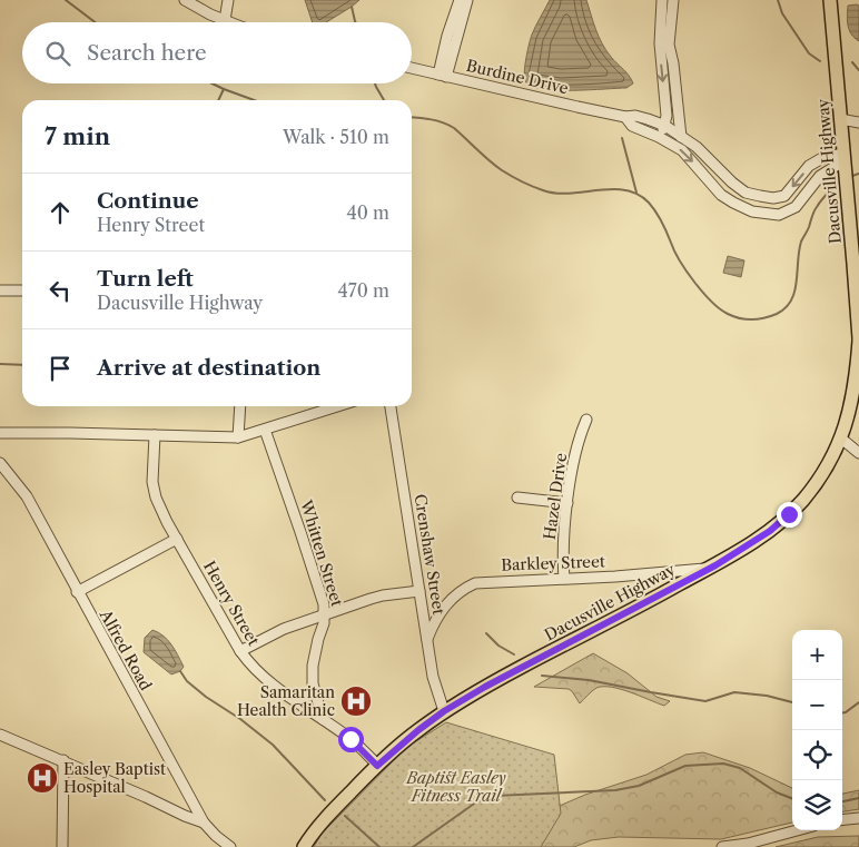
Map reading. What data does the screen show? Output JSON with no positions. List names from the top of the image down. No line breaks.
{"streets":{"main road":["Dacusville Highway"],"street":["Burdine Drive","Hazel Drive","Whitten Street","Crenshaw Street","Barkley Street","Henry Street","Alfred Road"]},"crossings":[["Burdine Drive","Dacusville Highway"],["Dacusville Highway","Crenshaw Street"],["Dacusville Highway","Barkley Street"],["Dacusville Highway","Henry Street"],["Hazel Drive","Barkley Street"],["Whitten Street","Henry Street"],["Crenshaw Street","Barkley Street"]],"parks":["Baptist Easley Fitness Trail"],"places":{"hospital":["Samaritan Health Clinic","Easley Baptist Hospital"]},"page":{"search":"Search here","heading":["7 min","Walk · 510 m"],"list":[["Continue","Henry Street","40 m"],["Turn left","Dacusville Highway","470 m"],"Arrive at destination"],"map_buttons":["+","−"]}}
